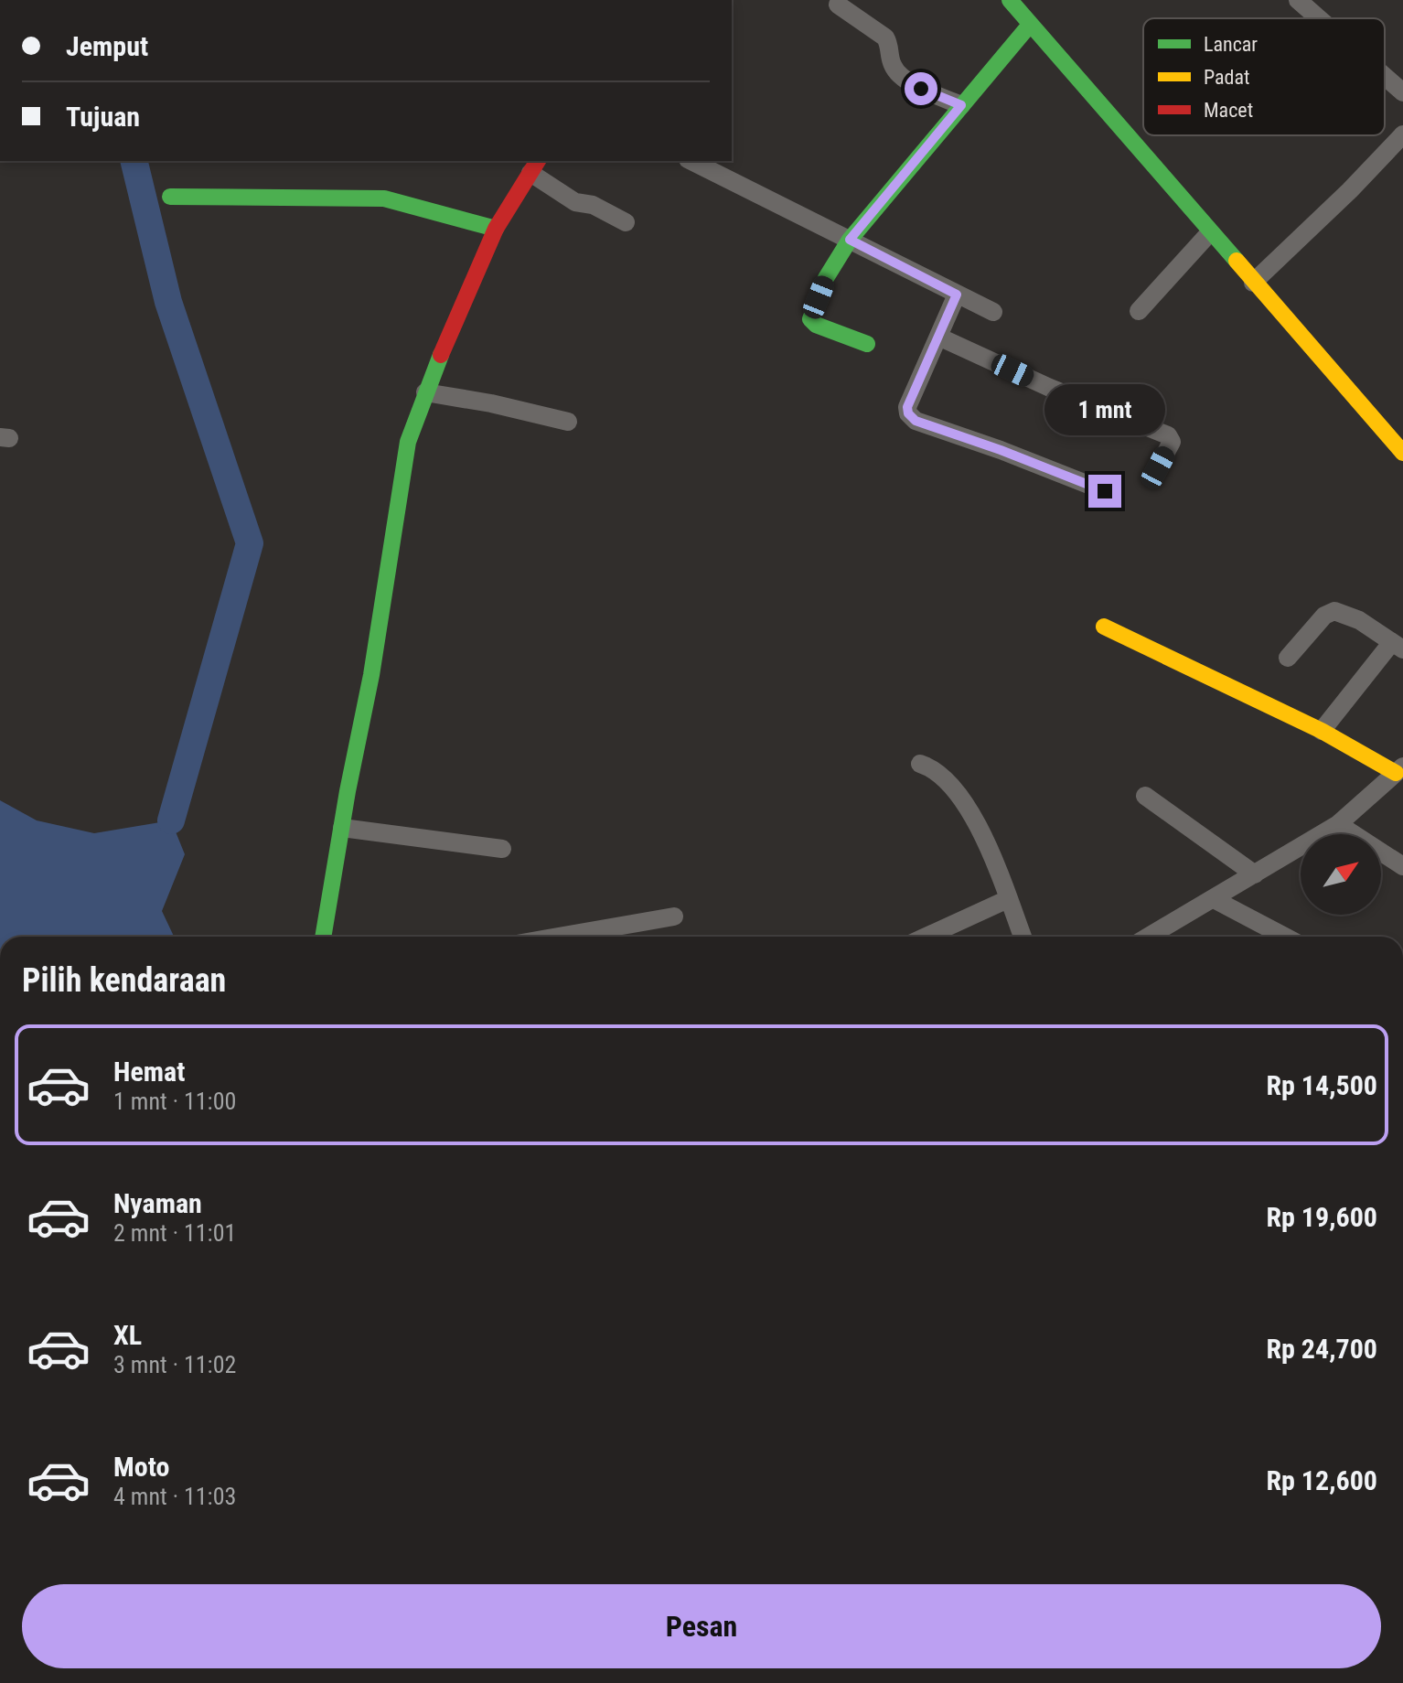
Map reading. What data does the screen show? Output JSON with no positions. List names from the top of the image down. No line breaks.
{"legend":["Lancar","Padat","Macet"],"north":"top right","page":{"banner":["Jemput","Tujuan"],"bubble":"1 mnt","heading":"Pilih kendaraan","list":[{"name":"Hemat","note":"1 mnt · 11:00","value":"Rp 14,500"},{"name":"Nyaman","note":"2 mnt · 11:01","value":"Rp 19,600"},{"name":"XL","note":"3 mnt · 11:02","value":"Rp 24,700"},{"name":"Moto","note":"4 mnt · 11:03","value":"Rp 12,600"}],"buttons":"Pesan"}}
